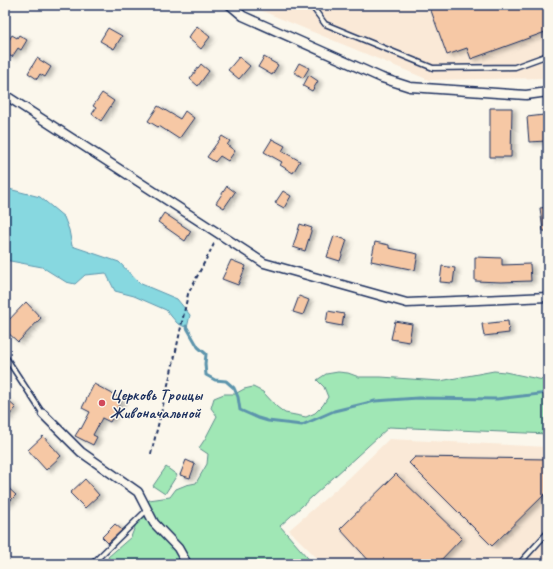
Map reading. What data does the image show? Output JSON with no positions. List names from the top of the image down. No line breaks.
{"places":["Церковь Троицы Живоначальной"]}
